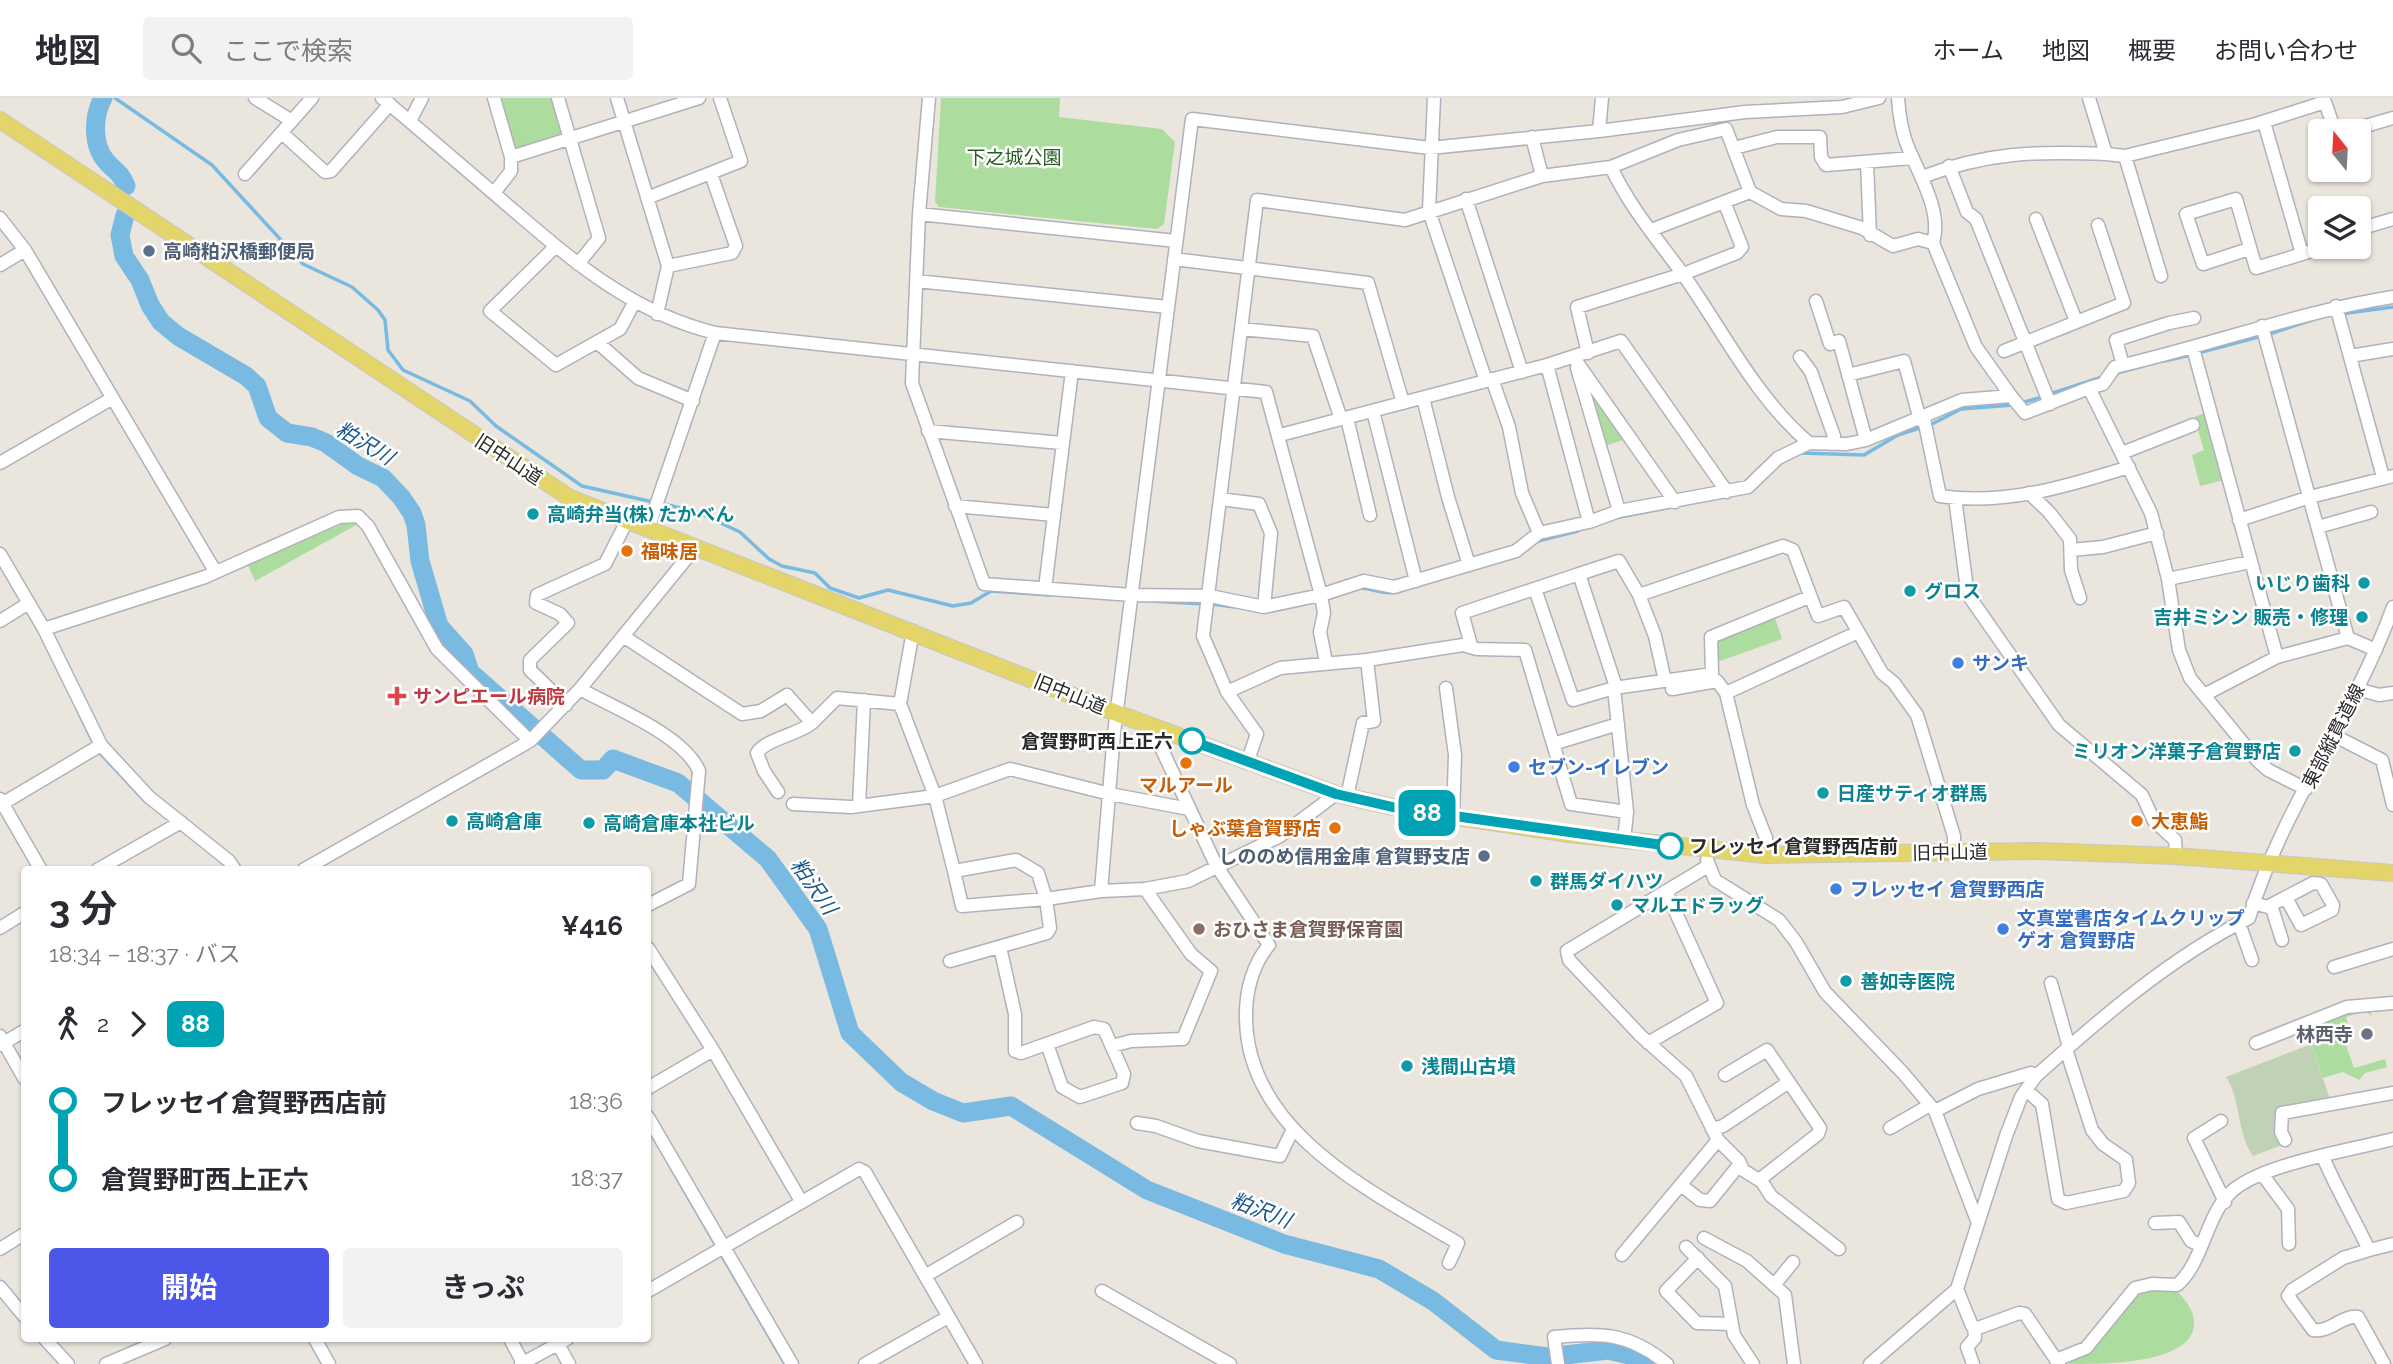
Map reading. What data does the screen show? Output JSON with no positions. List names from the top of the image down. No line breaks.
{"streets":{"main road":["旧中山道"],"street":["東部縦貫道線"]},"crossings":[["旧中山道","東部縦貫道線"]],"water":["粕沢川"],"parks":["下之城公園"],"places":{"other":["高崎粕沢橋郵便局","高崎弁当(株) たかべん","福味居","いじり歯科","グロス","吉井ミシン 販売・修理","サンキ","倉賀野町西上正六","ミリオン洋菓子倉賀野店","マルアール","セブン-イレブン","日産サティオ群馬","高崎倉庫","大恵鮨","高崎倉庫本社ビル","しゃぶ葉倉賀野店","フレッセイ倉賀野西店前","しののめ信用金庫 倉賀野支店","群馬ダイハツ","フレッセイ 倉賀野西店","マルエドラッグ","おひさま倉賀野保育園","文真堂書店タイムクリップ ゲオ 倉賀野店","善如寺医院","林西寺","浅間山古墳"],"health":["サンピエール病院"]},"lines":["bus line 88"],"north":"top","page":{"header":"地図","search":"ここで検索","nav":["ホーム","地図","概要","お問い合わせ"],"on_map":"88","heading":["3 分","18:34 – 18:37 · バス","¥416"],"legs":["2","88"],"list":[{"name":"フレッセイ倉賀野西店前","value":"18:36"},{"name":"倉賀野町西上正六","value":"18:37"}],"buttons":["開始","きっぷ"]}}
